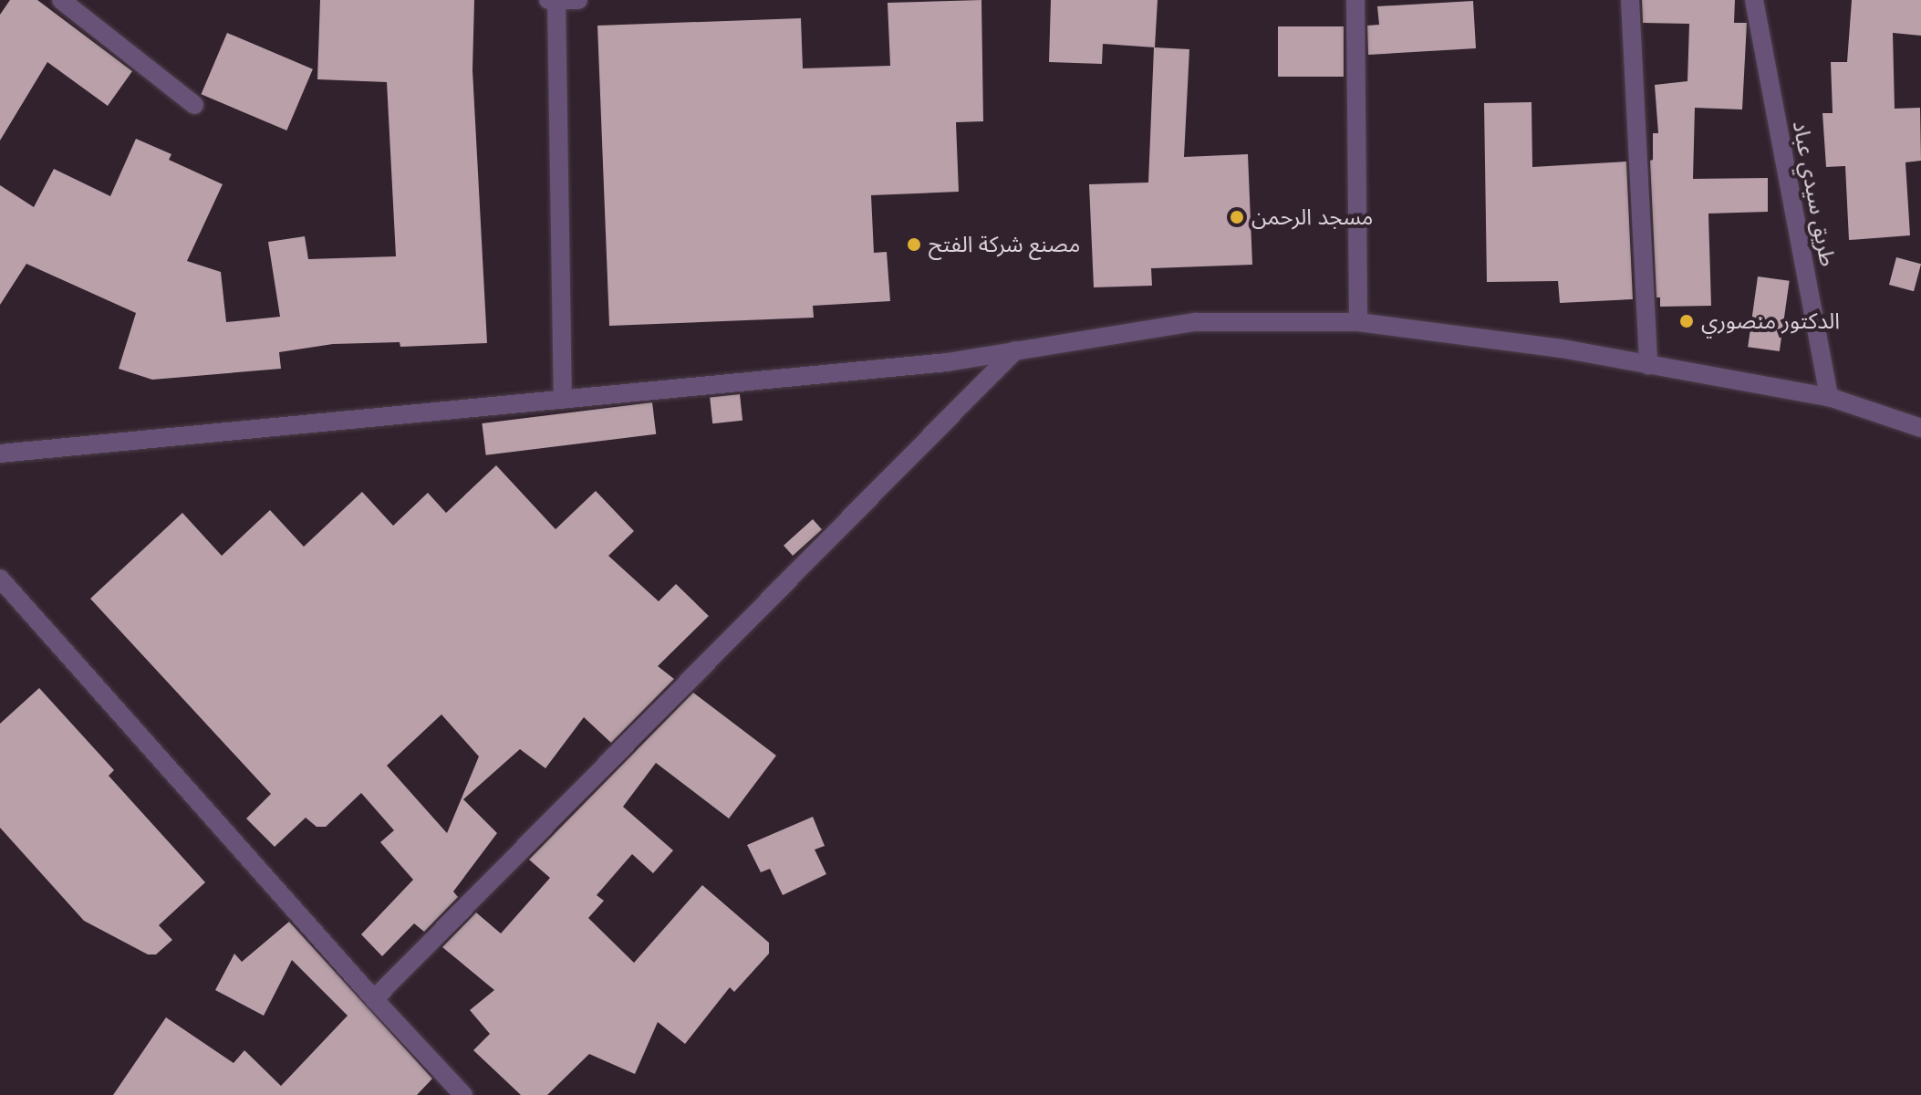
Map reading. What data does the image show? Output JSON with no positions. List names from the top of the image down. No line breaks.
{"streets":{"street":["طريق سيدي عباد"]},"places":["مسجد الرحمن","مصنع شركة الفتح","الدكتور منصوري"]}
